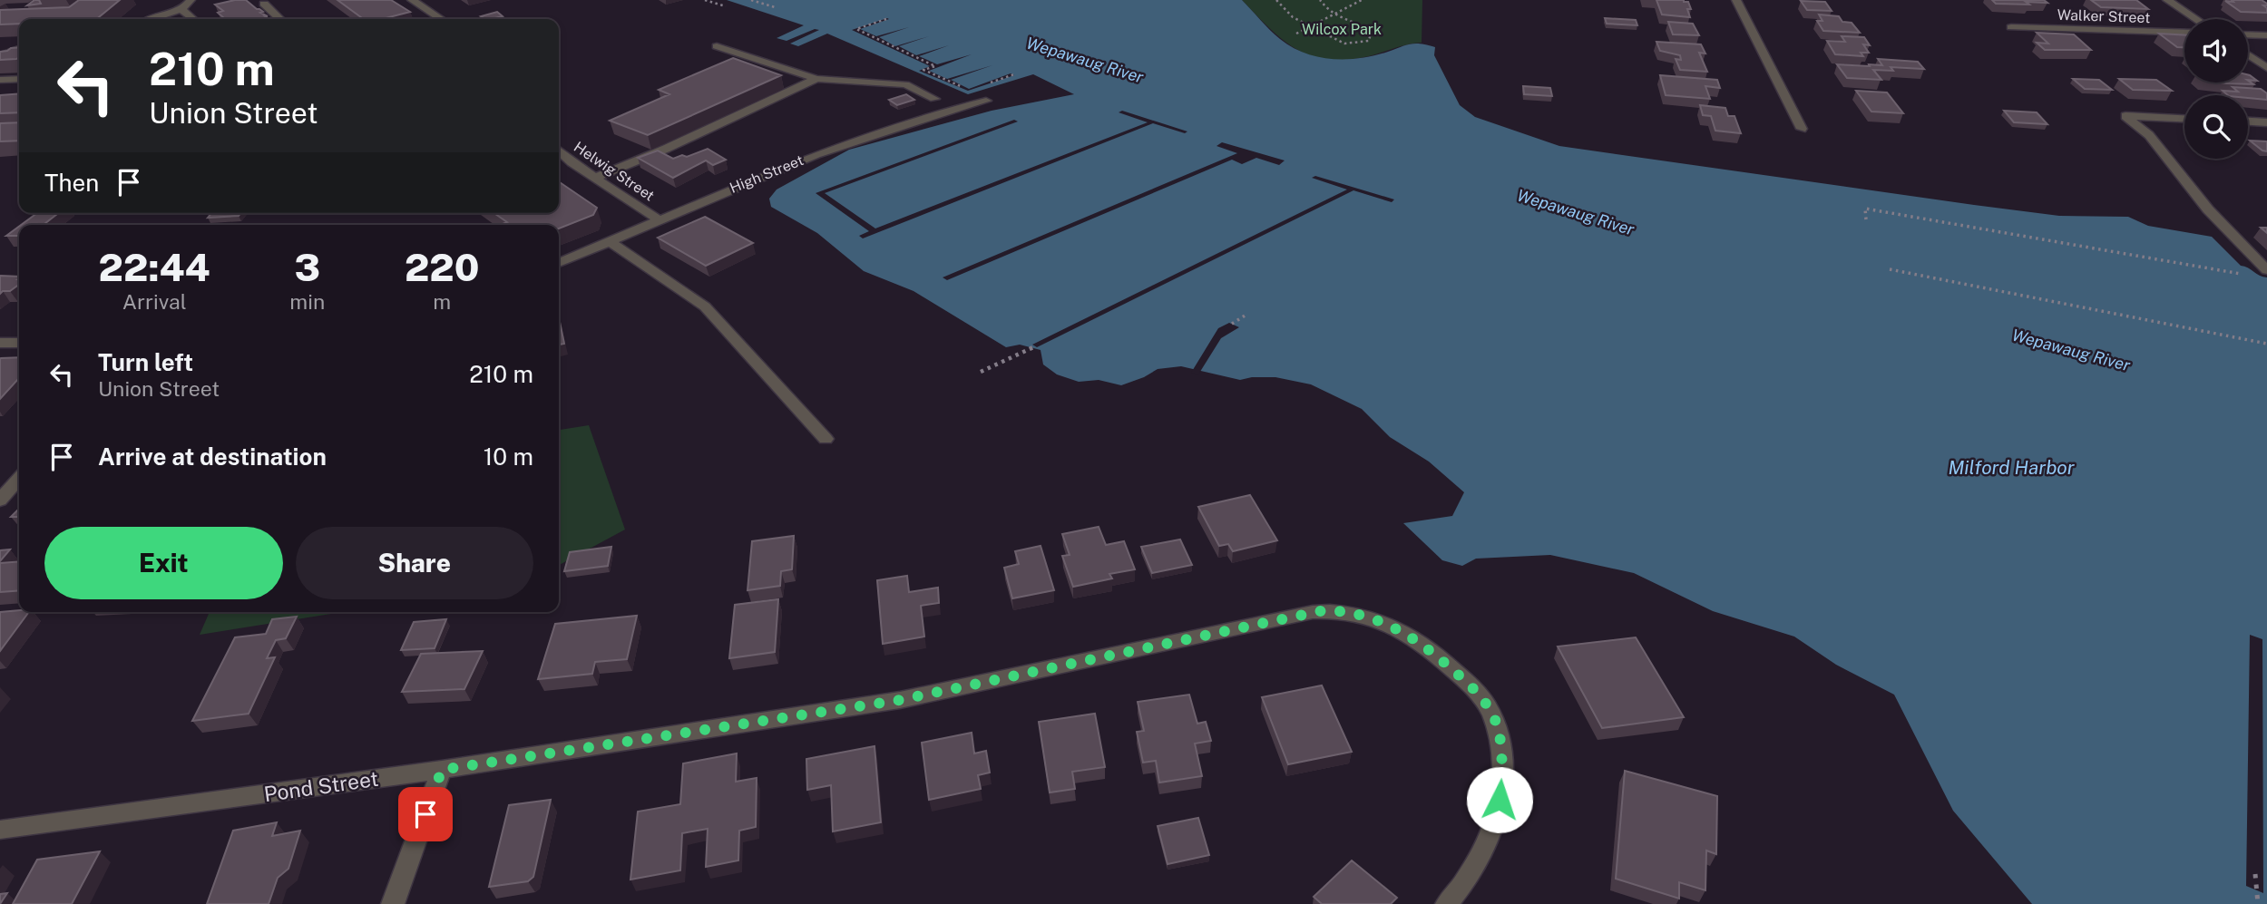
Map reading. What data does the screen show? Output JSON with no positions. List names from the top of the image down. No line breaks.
{"streets":{"street":["Walker Street","Helwig Street","High Street","Pond Street"]},"crossings":[["Helwig Street","High Street"]],"water":["Wepawaug River","Milford Harbor"],"parks":["Wilcox Park"],"page":{"turn":["210 m","Union Street"],"then":"Then","eta":["22:44","Arrival","3","min","220","m"],"list":[{"name":"Turn left","note":"Union Street","value":"210 m"},{"name":"Arrive at destination","value":"10 m"}],"buttons":["Exit","Share"]}}
